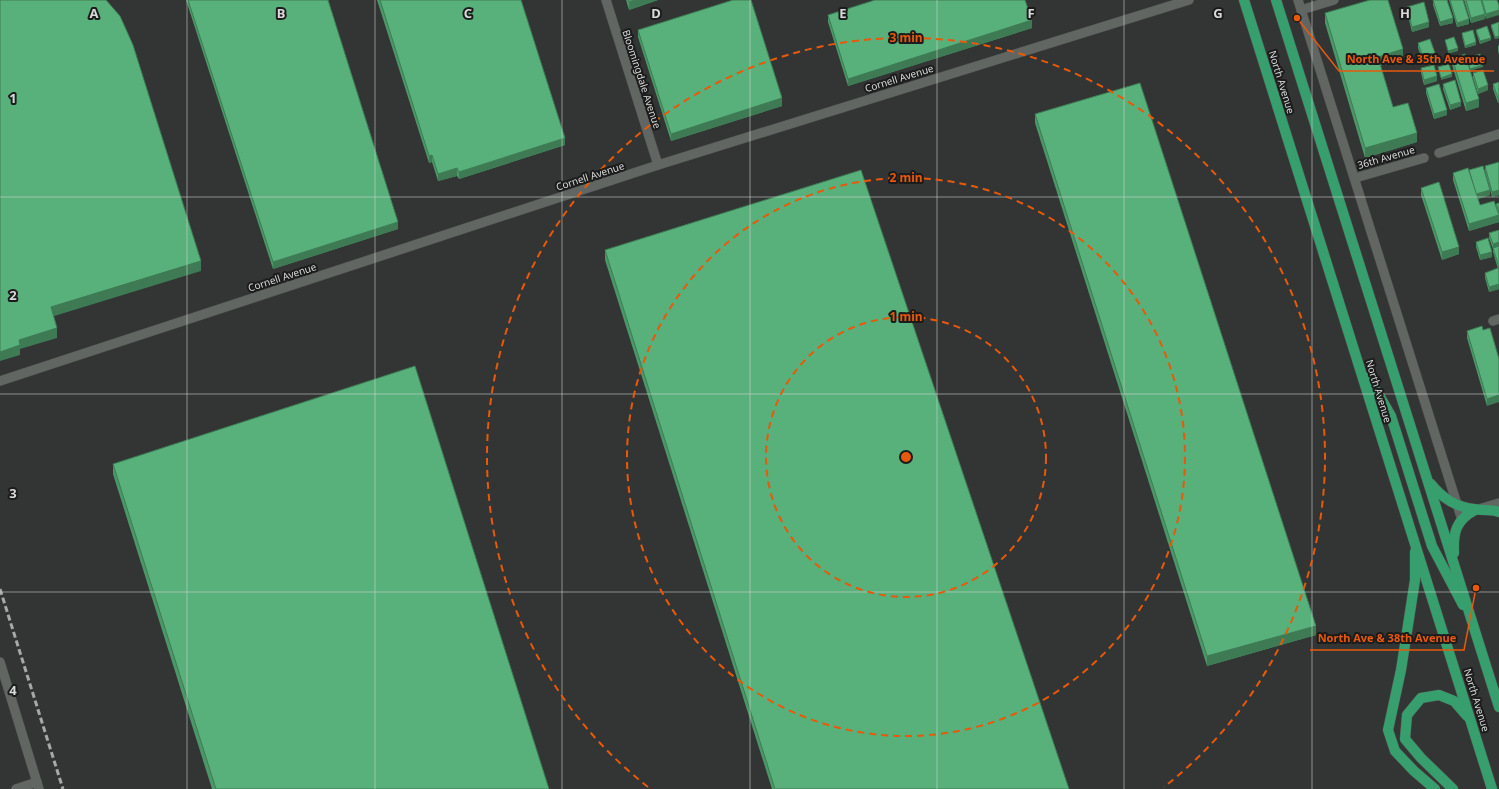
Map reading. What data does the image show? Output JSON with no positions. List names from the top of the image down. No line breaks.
{"streets":{"main road":["North Avenue"],"street":["Cornell Avenue","Bloomingdale Avenue","36th Avenue"]},"crossings":[["Cornell Avenue","Bloomingdale Avenue"]],"places":["North Ave & 35th Avenue","North Ave & 38th Avenue"],"grid":{"columns":["A","B","C","D","E","F","G","H"],"rows":["1","2","3","4"]},"rings":["3 min","2 min","1 min"]}
